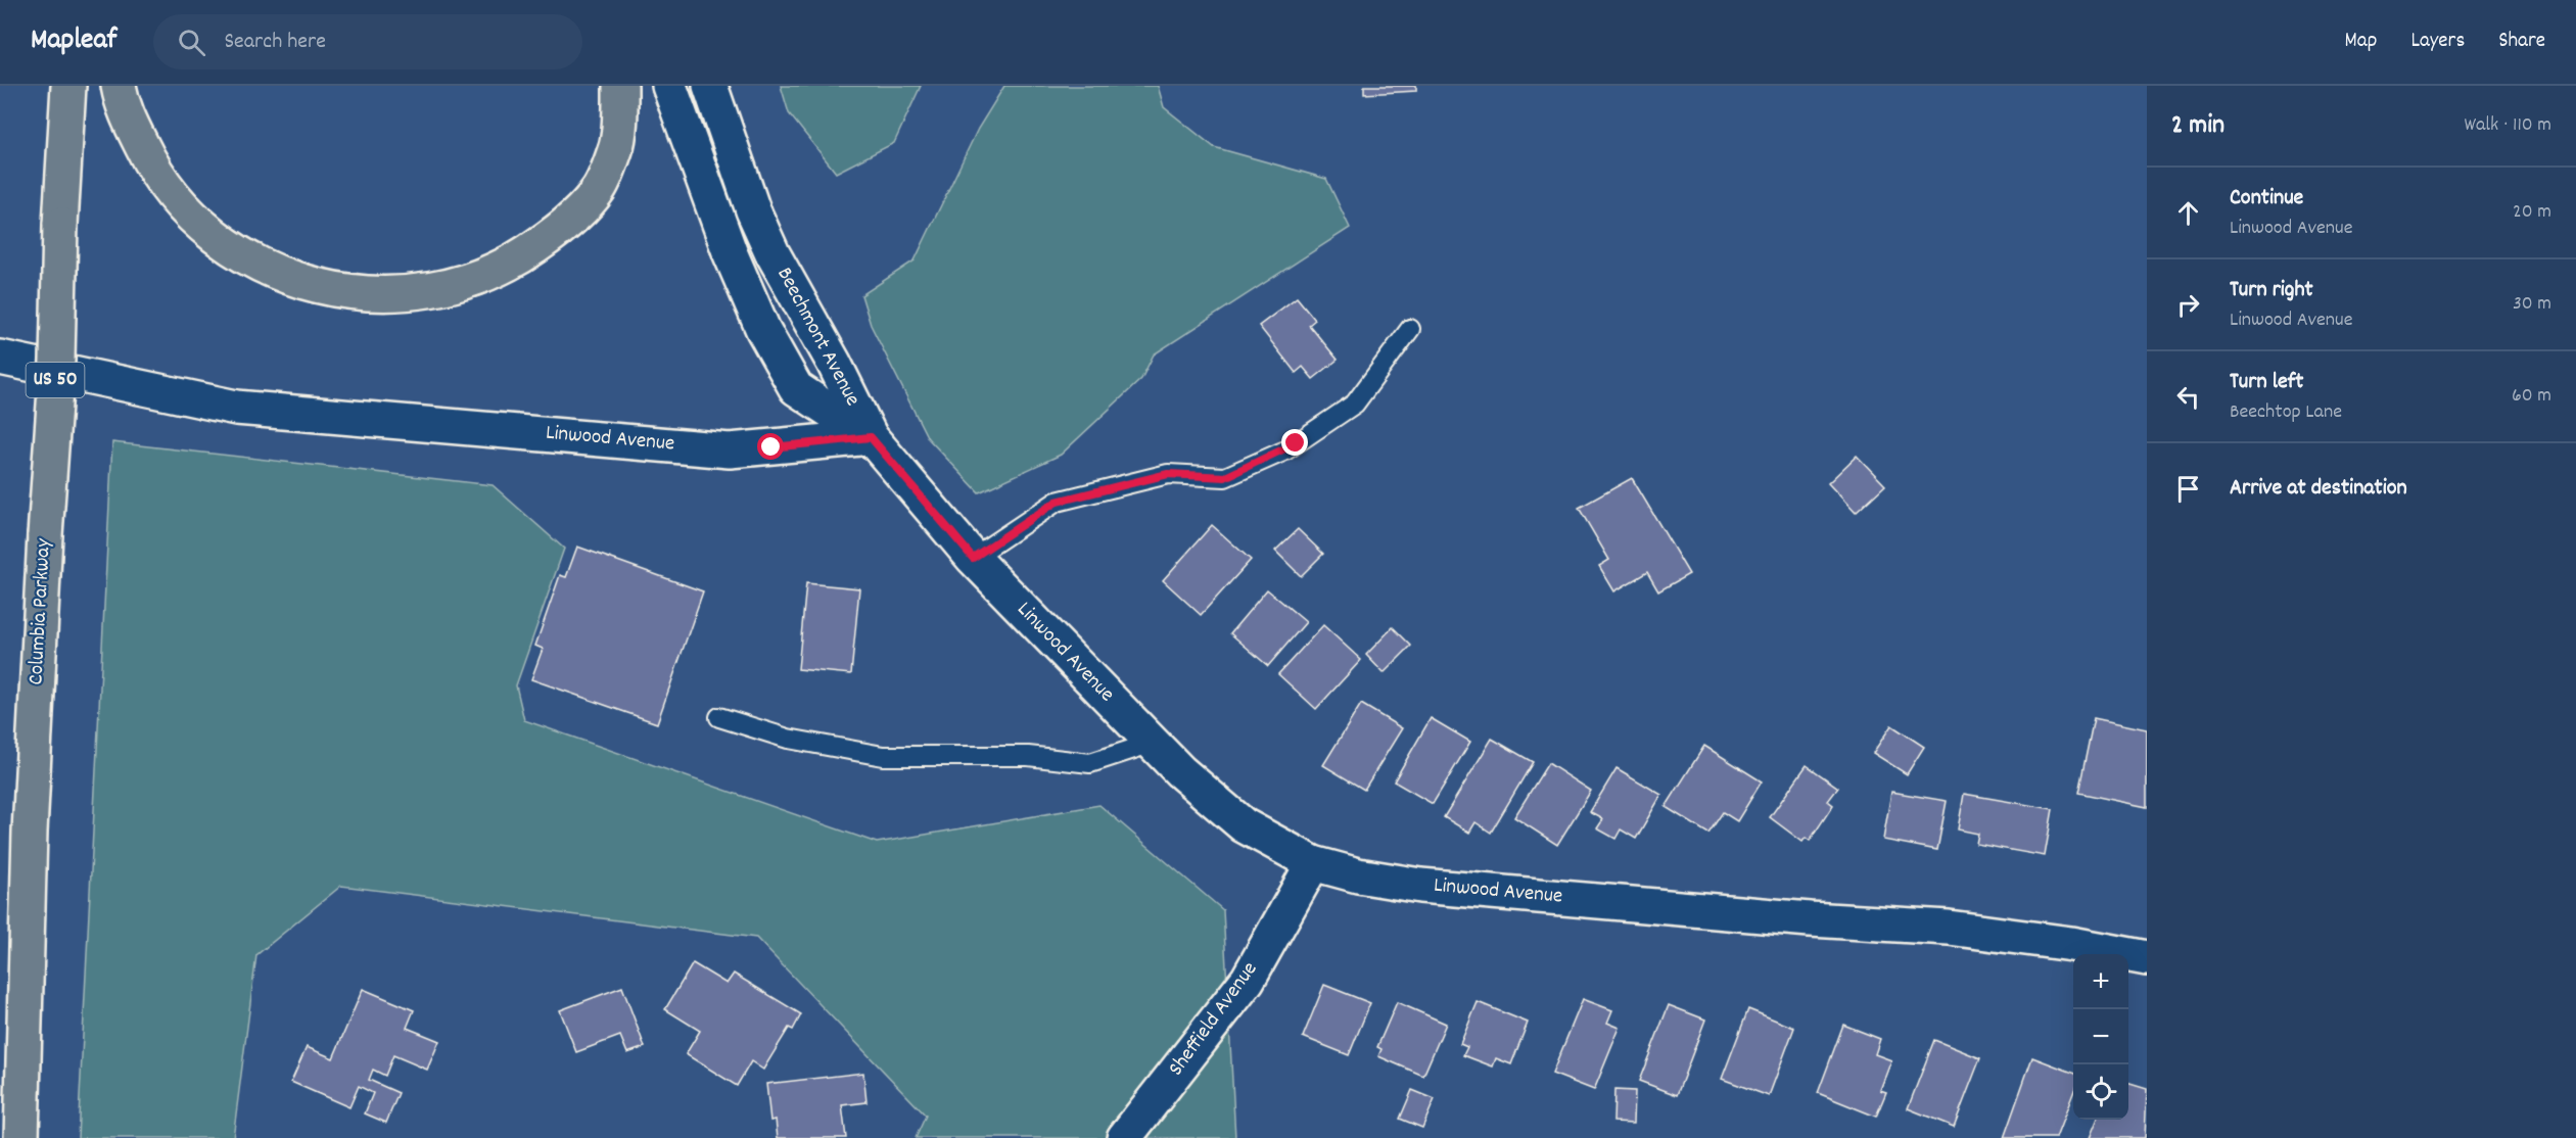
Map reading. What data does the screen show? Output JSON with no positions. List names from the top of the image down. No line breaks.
{"streets":{"highway":["US 50","Columbia Parkway"],"main road":["Beechmont Avenue","Linwood Avenue","Sheffield Avenue"]},"crossings":[["Beechmont Avenue","Linwood Avenue"],["Linwood Avenue","Sheffield Avenue"]],"page":{"header":"Mapleaf","search":"Search here","nav":["Map","Layers","Share"],"heading":["2 min","Walk · 110 m"],"list":[["Continue","Linwood Avenue","20 m"],["Turn right","Linwood Avenue","30 m"],["Turn left","Beechtop Lane","60 m"],"Arrive at destination"],"map_buttons":["+","−"]}}
